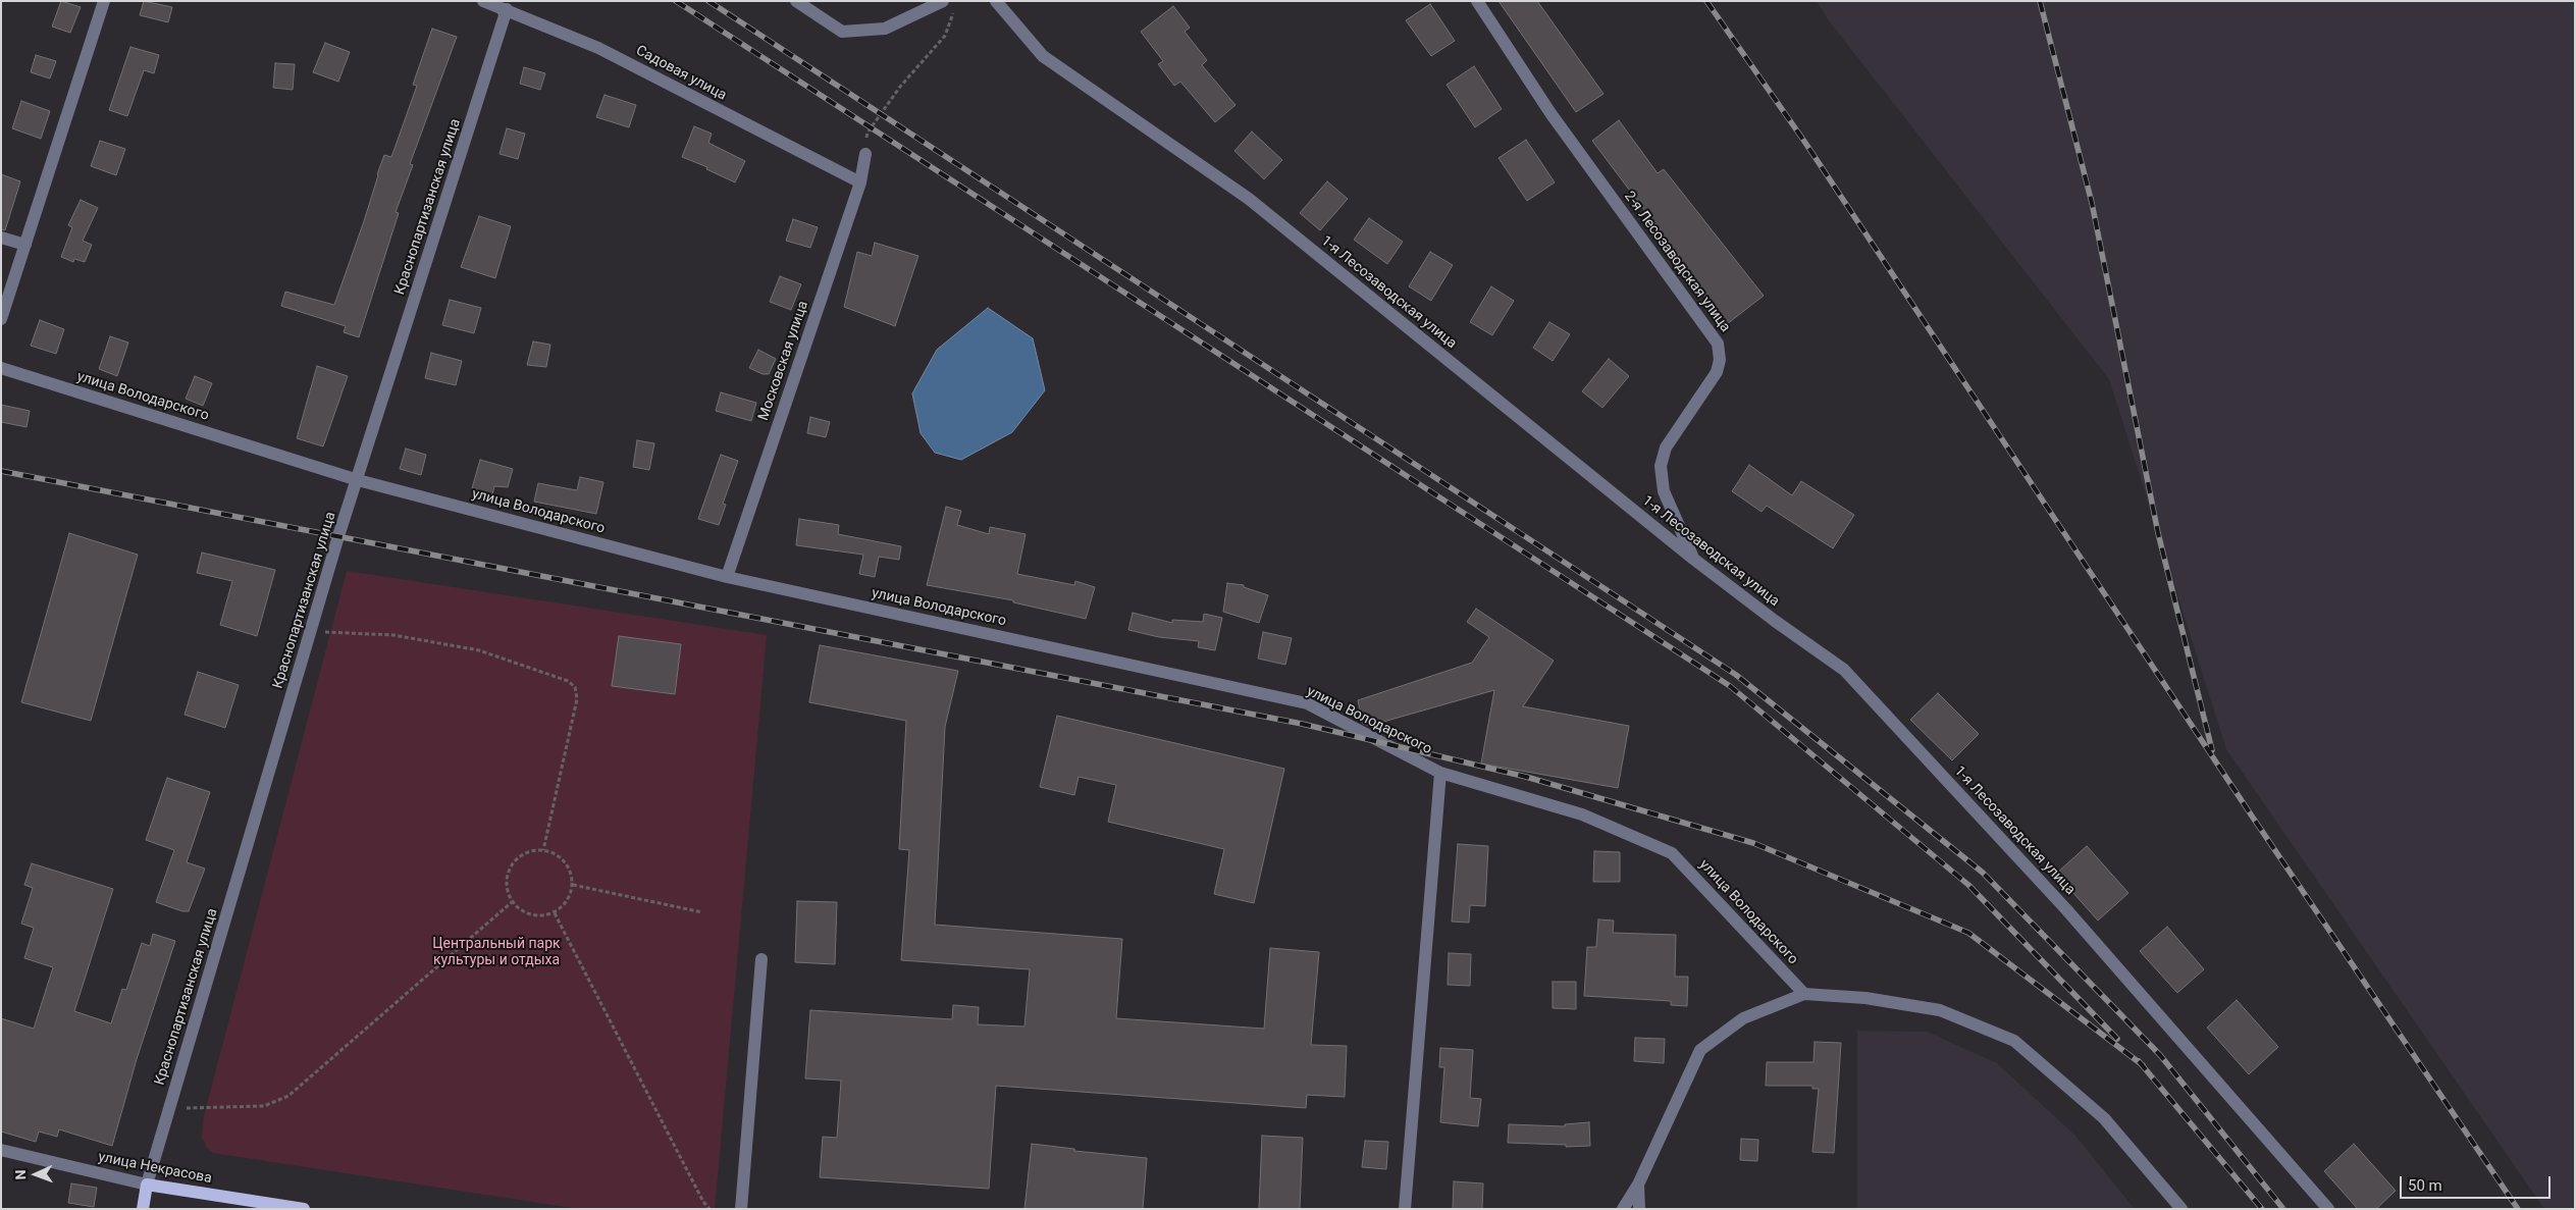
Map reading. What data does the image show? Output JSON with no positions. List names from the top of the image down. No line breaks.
{"streets":{"main road":["Краснопартизанская улица","улица Некрасова"],"street":["Садовая улица","2-я Лесозаводская улица","1-я Лесозаводская улица","Московская улица","улица Володарского"]},"crossings":[["Садовая улица","Краснопартизанская улица"],["Садовая улица","Московская улица"],["Краснопартизанская улица","улица Володарского"],["Краснопартизанская улица","улица Некрасова"],["2-я Лесозаводская улица","1-я Лесозаводская улица"],["Московская улица","улица Володарского"]],"parks":["Центральный парк культуры и отдыха"],"scale_bar":"50 m","north":"left"}
